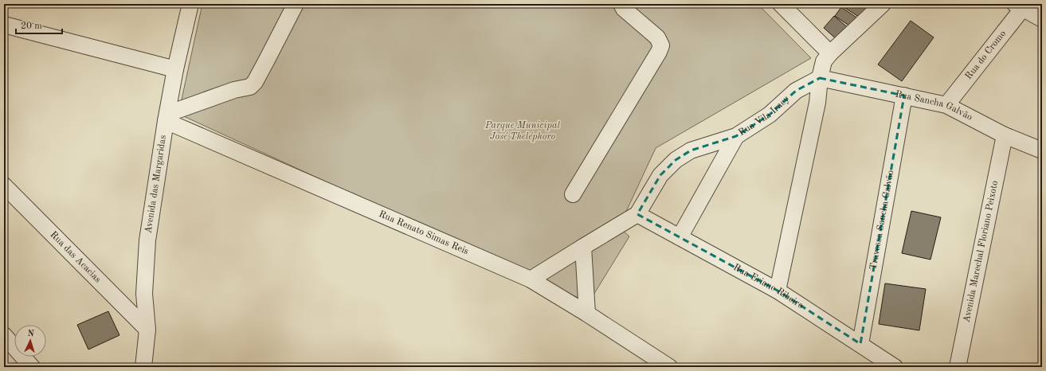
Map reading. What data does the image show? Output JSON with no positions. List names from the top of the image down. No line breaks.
{"streets":{"street":["Rua do Cromo","Rua Sancha Galvão","Rua Vila Iracy","Avenida das Margaridas","Travessa Sancha Galvão","Rua Renato Simas Reis","Avenida Marechal Floriano Peixoto","Rua das Acacias","Rua Eriane Ribeiro"]},"crossings":[["Rua do Cromo","Rua Sancha Galvão"],["Rua Sancha Galvão","Rua Vila Iracy"],["Rua Sancha Galvão","Travessa Sancha Galvão"],["Rua Sancha Galvão","Avenida Marechal Floriano Peixoto"],["Rua Vila Iracy","Rua Eriane Ribeiro"],["Avenida das Margaridas","Rua Renato Simas Reis"],["Avenida das Margaridas","Rua das Acacias"],["Travessa Sancha Galvão","Rua Eriane Ribeiro"]],"parks":["Parque Municipal José Theléphoro"],"scale_bar":"20 m","north":"top"}
